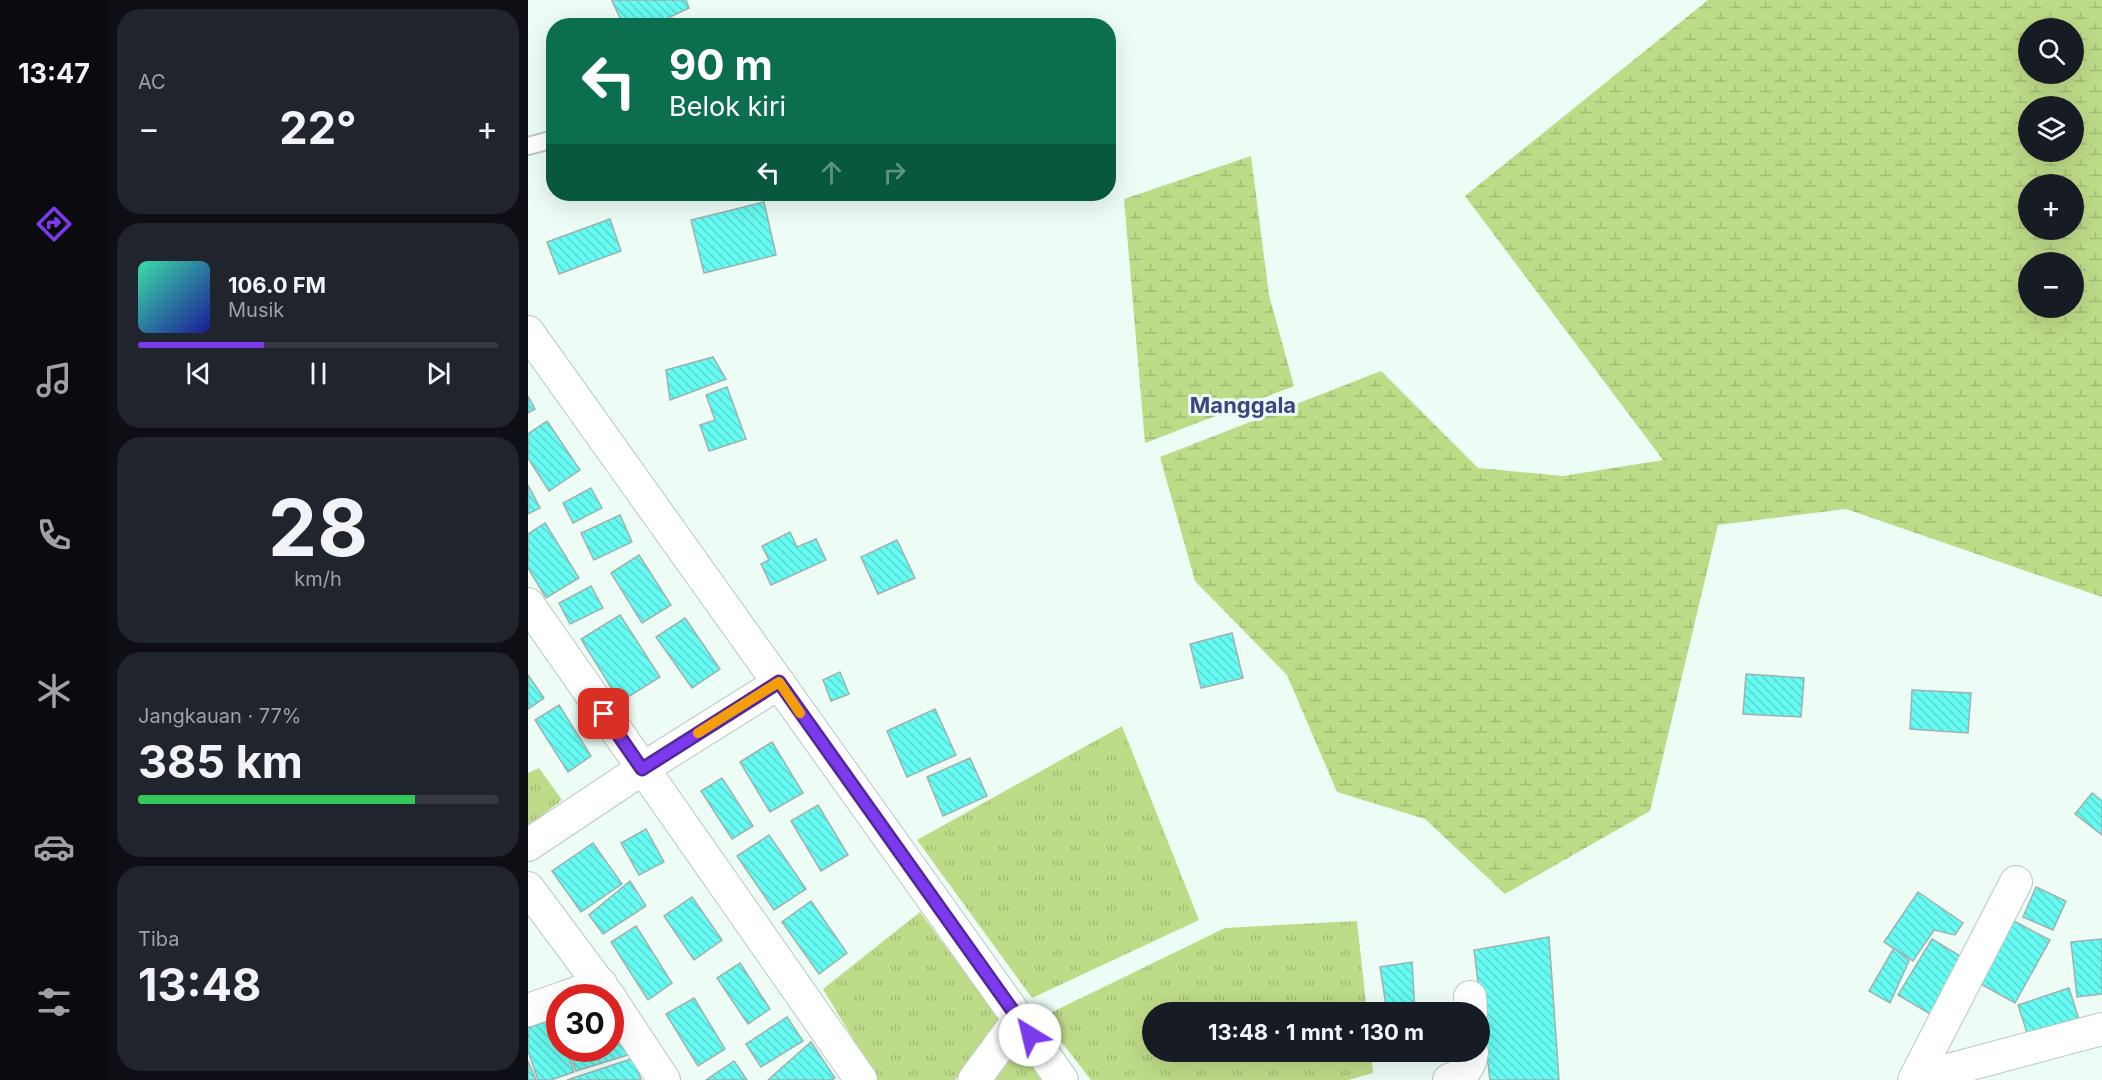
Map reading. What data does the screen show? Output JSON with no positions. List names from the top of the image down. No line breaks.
{"districts":["Manggala"],"page":{"tabs":"13:47","tile":["AC",["28","km/h"],["Jangkauan · 77%","385 km"],["Tiba","13:48"]],"map_buttons":["+","−"],"turn":["90 m","Belok kiri"],"heat":["−","22°","+"],"song":["106.0 FM","Musik"],"limit":"30","trip":"13:48 · 1 mnt · 130 m"}}
